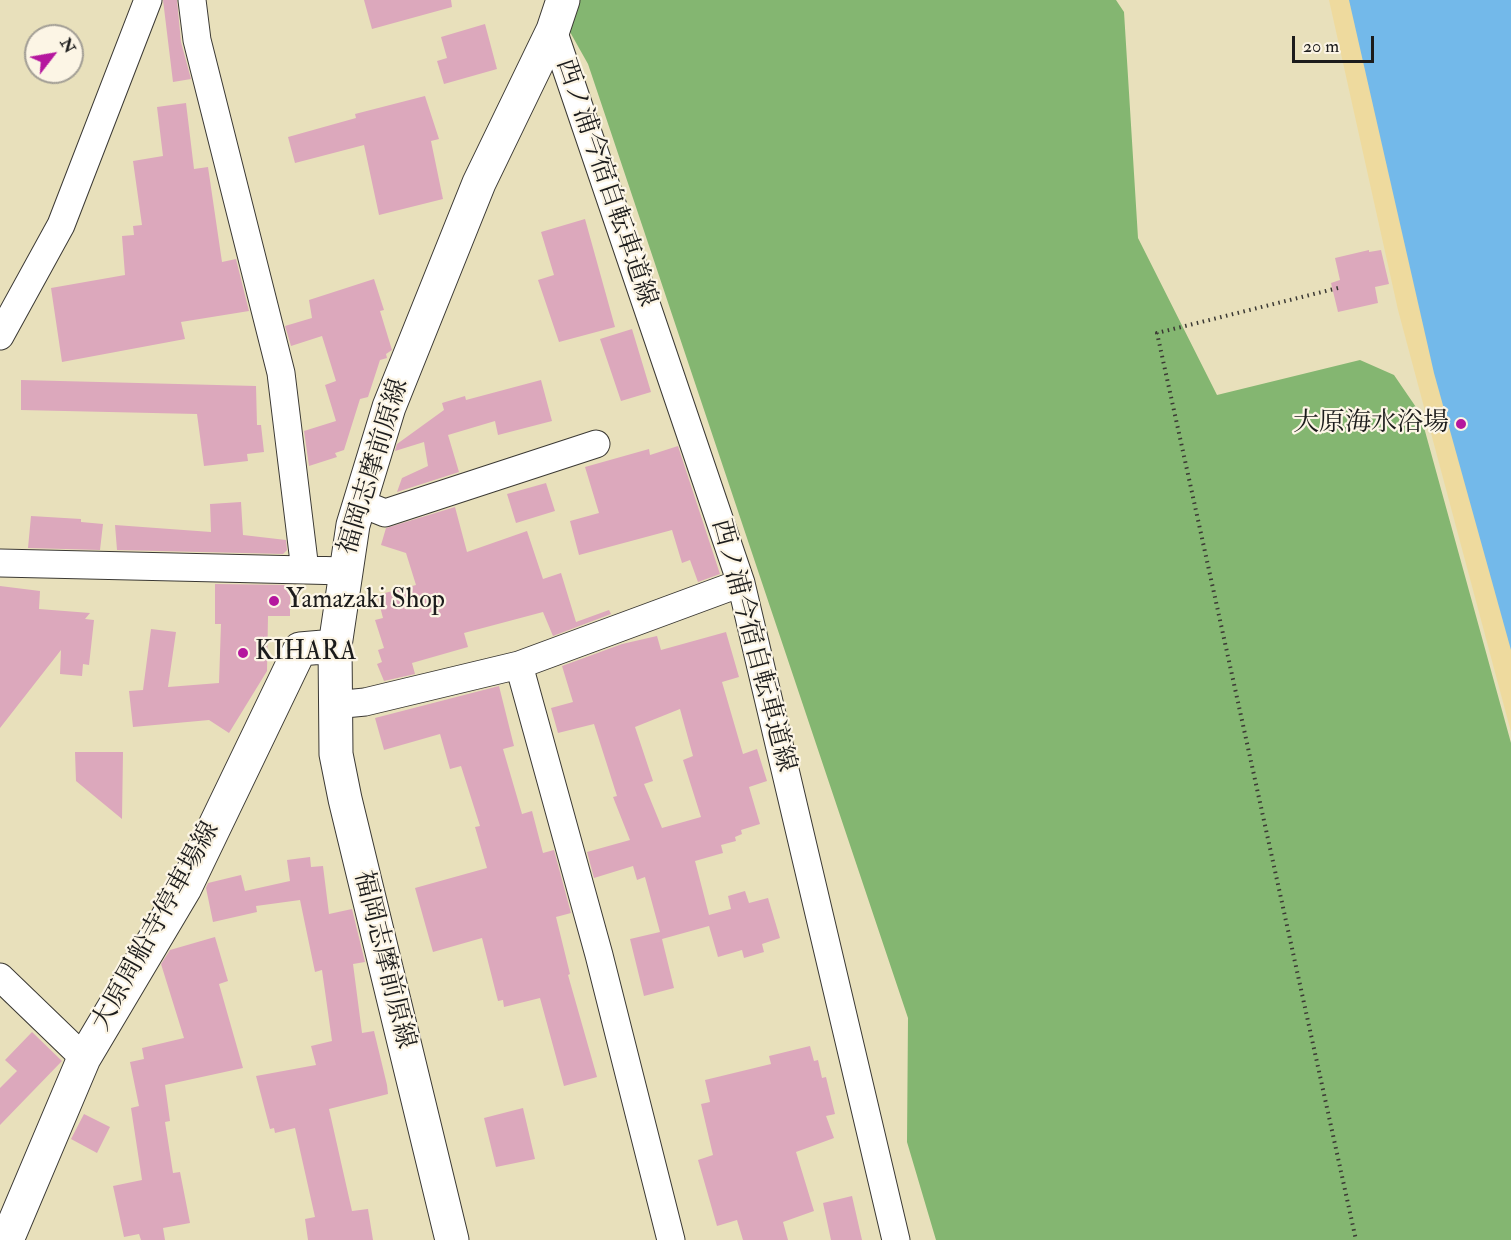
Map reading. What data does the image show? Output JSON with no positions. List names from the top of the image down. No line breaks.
{"streets":{"main road":["福岡志摩前原線","大原周船寺停車場線"],"street":["西ノ浦今宿自転車道線"]},"crossings":[["西ノ浦今宿自転車道線","福岡志摩前原線"],["福岡志摩前原線","大原周船寺停車場線"]],"places":["大原海水浴場","Yamazaki Shop","KIHARA"],"scale_bar":"20 m","north":"top right"}
